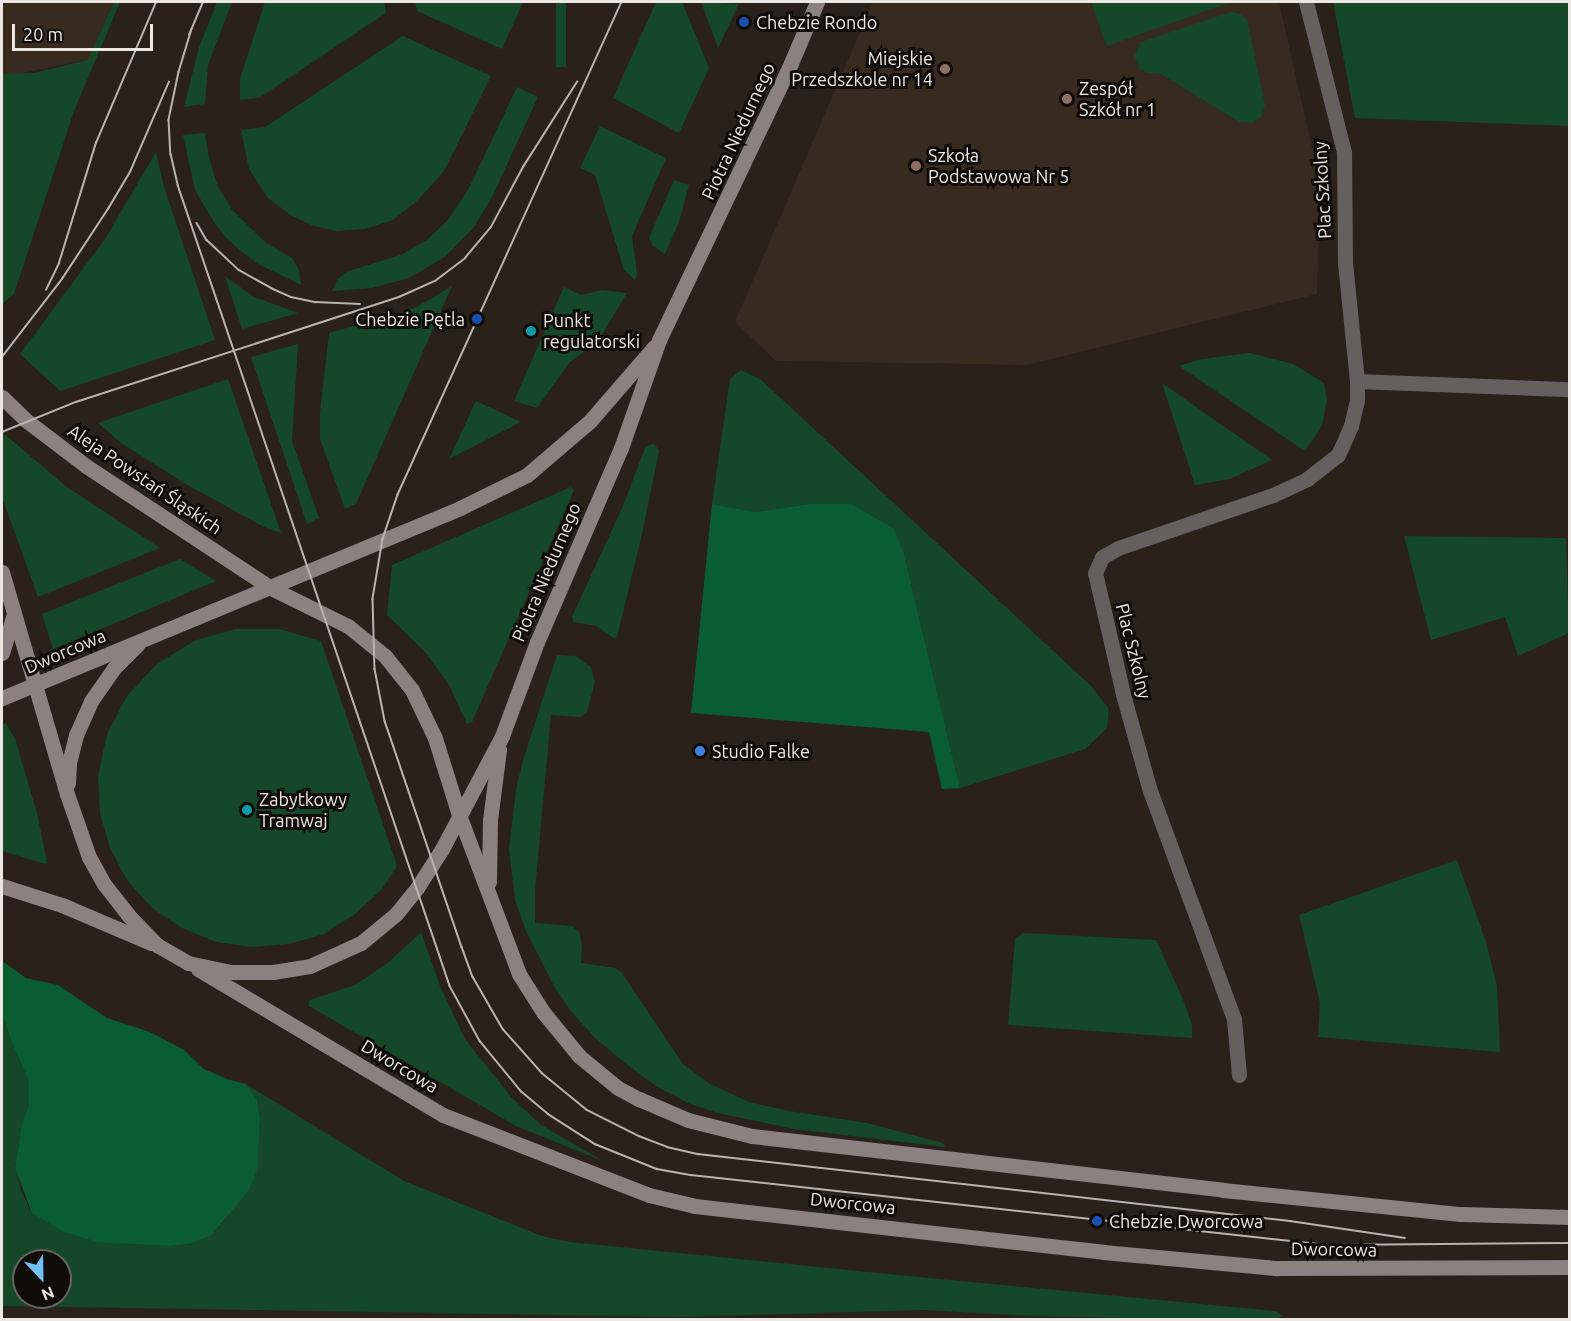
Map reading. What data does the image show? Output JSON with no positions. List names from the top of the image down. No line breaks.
{"streets":{"main road":["Piotra Niedurnego","Aleja Powstań Śląskich","Dworcowa"],"street":["Plac Szkolny"]},"crossings":[["Piotra Niedurnego","Aleja Powstań Śląskich"],["Piotra Niedurnego","Dworcowa"],["Aleja Powstań Śląskich","Dworcowa"]],"places":["Chebzie Rondo","Miejskie Przedszkole nr 14","Zespół Szkół nr 1","Szkoła Podstawowa Nr 5","Chebzie Pętla","Punkt regulatorski","Studio Falke","Zabytkowy Tramwaj","Chebzie Dworcowa"],"scale_bar":"20 m","north":"bottom"}
